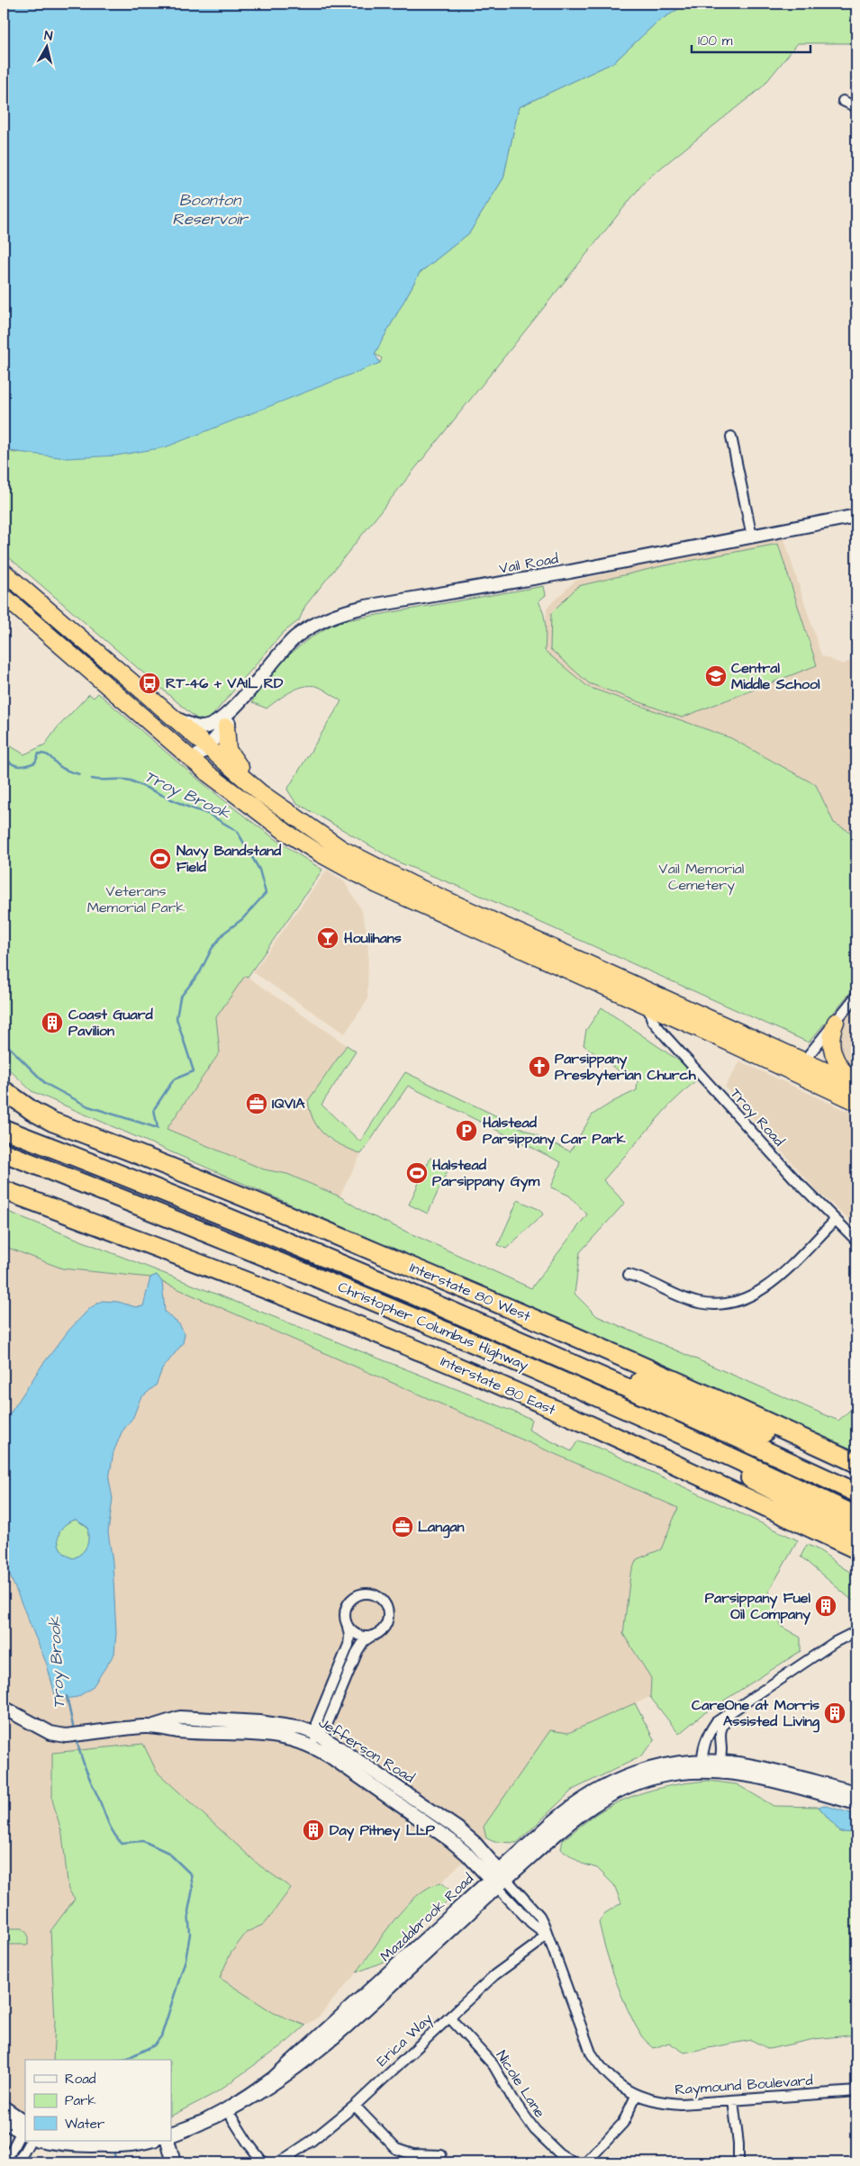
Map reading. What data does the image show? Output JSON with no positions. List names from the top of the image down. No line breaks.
{"streets":{"highway":["Interstate 80 West","Christopher Columbus Highway","Interstate 80 East"],"street":["Vail Road","Troy Road","Jefferson Road","Mazdabrook Road","Erica Way","Nicole Lane","Raymound Boulevard"]},"crossings":[["Jefferson Road","Mazdabrook Road"],["Erica Way","Nicole Lane"],["Erica Way","Raymound Boulevard"]],"water":["Boonton Reservoir","Troy Brook"],"parks":["Vail Memorial Cemetery","Veterans Memorial Park"],"places":{"school or university":["Central Middle School"],"bus stop":["RT-46 + VAIL RD"],"sports":["Navy Bandstand Field","Halstead Parsippany Gym"],"bar":["Houlihans"],"building":["Coast Guard Pavilion","Parsippany Fuel Oil Company","CareOne at Morris Assisted Living","Day Pitney LLP"],"church":["Parsippany Presbyterian Church"],"office":["IQVIA","Langan"],"parking":["Halstead Parsippany Car Park"]},"legend":["Road","Park","Water"],"scale_bar":"100 m","north":"top"}
